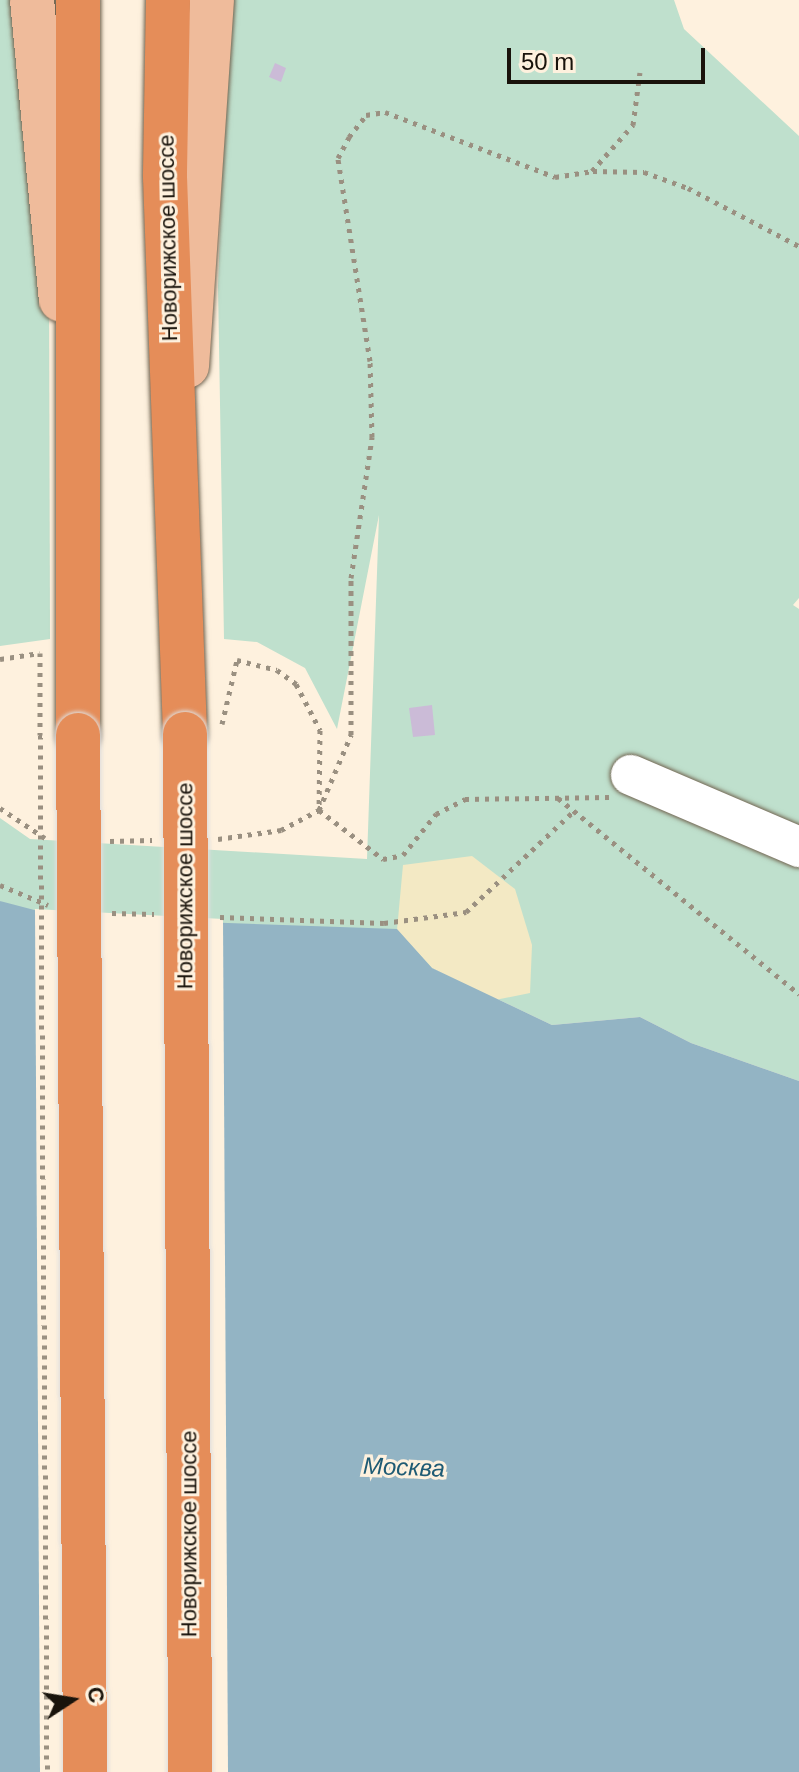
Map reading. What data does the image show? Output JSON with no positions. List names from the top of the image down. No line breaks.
{"streets":{"highway":["Новорижское шоссе"]},"water":["Москва"],"scale_bar":"50 m","north":"right"}
